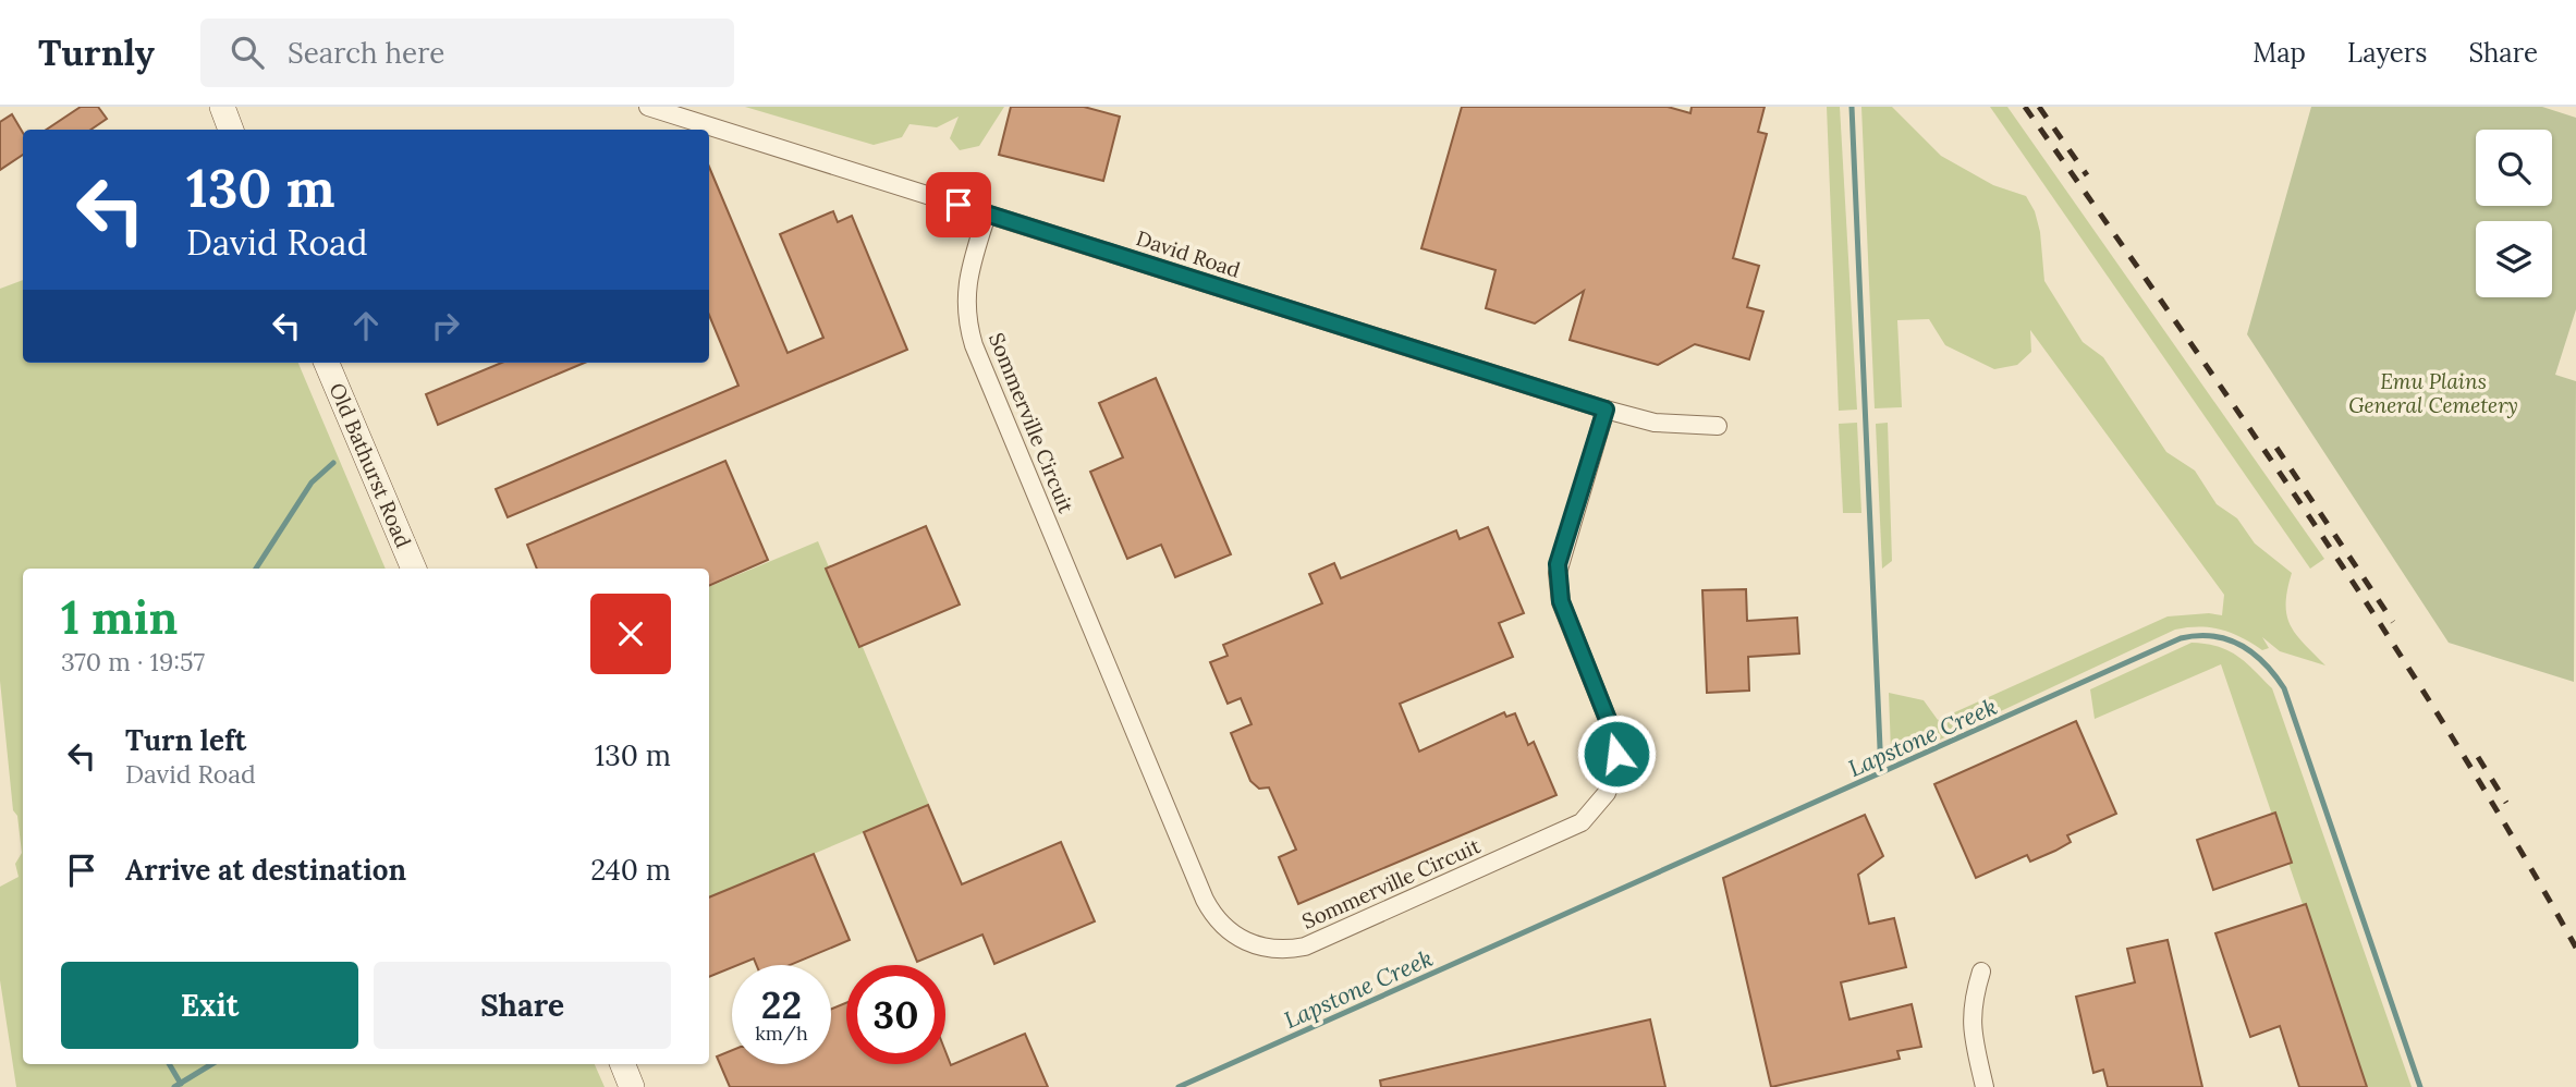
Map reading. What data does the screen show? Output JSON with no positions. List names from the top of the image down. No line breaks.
{"streets":{"main road":["Old Bathurst Road"],"street":["David Road","Sommerville Circuit"]},"crossings":[["David Road","Sommerville Circuit"]],"water":["Lapstone Creek"],"parks":["Emu Plains General Cemetery"],"page":{"header":"Turnly","search":"Search here","nav":["Map","Layers","Share"],"turn":["130 m","David Road"],"heading":["1 min","370 m · 19:57"],"list":[{"name":"Turn left","note":"David Road","value":"130 m"},{"name":"Arrive at destination","value":"240 m"}],"buttons":["Exit","Share"],"speed":"22 km/h","limit":"30"}}
